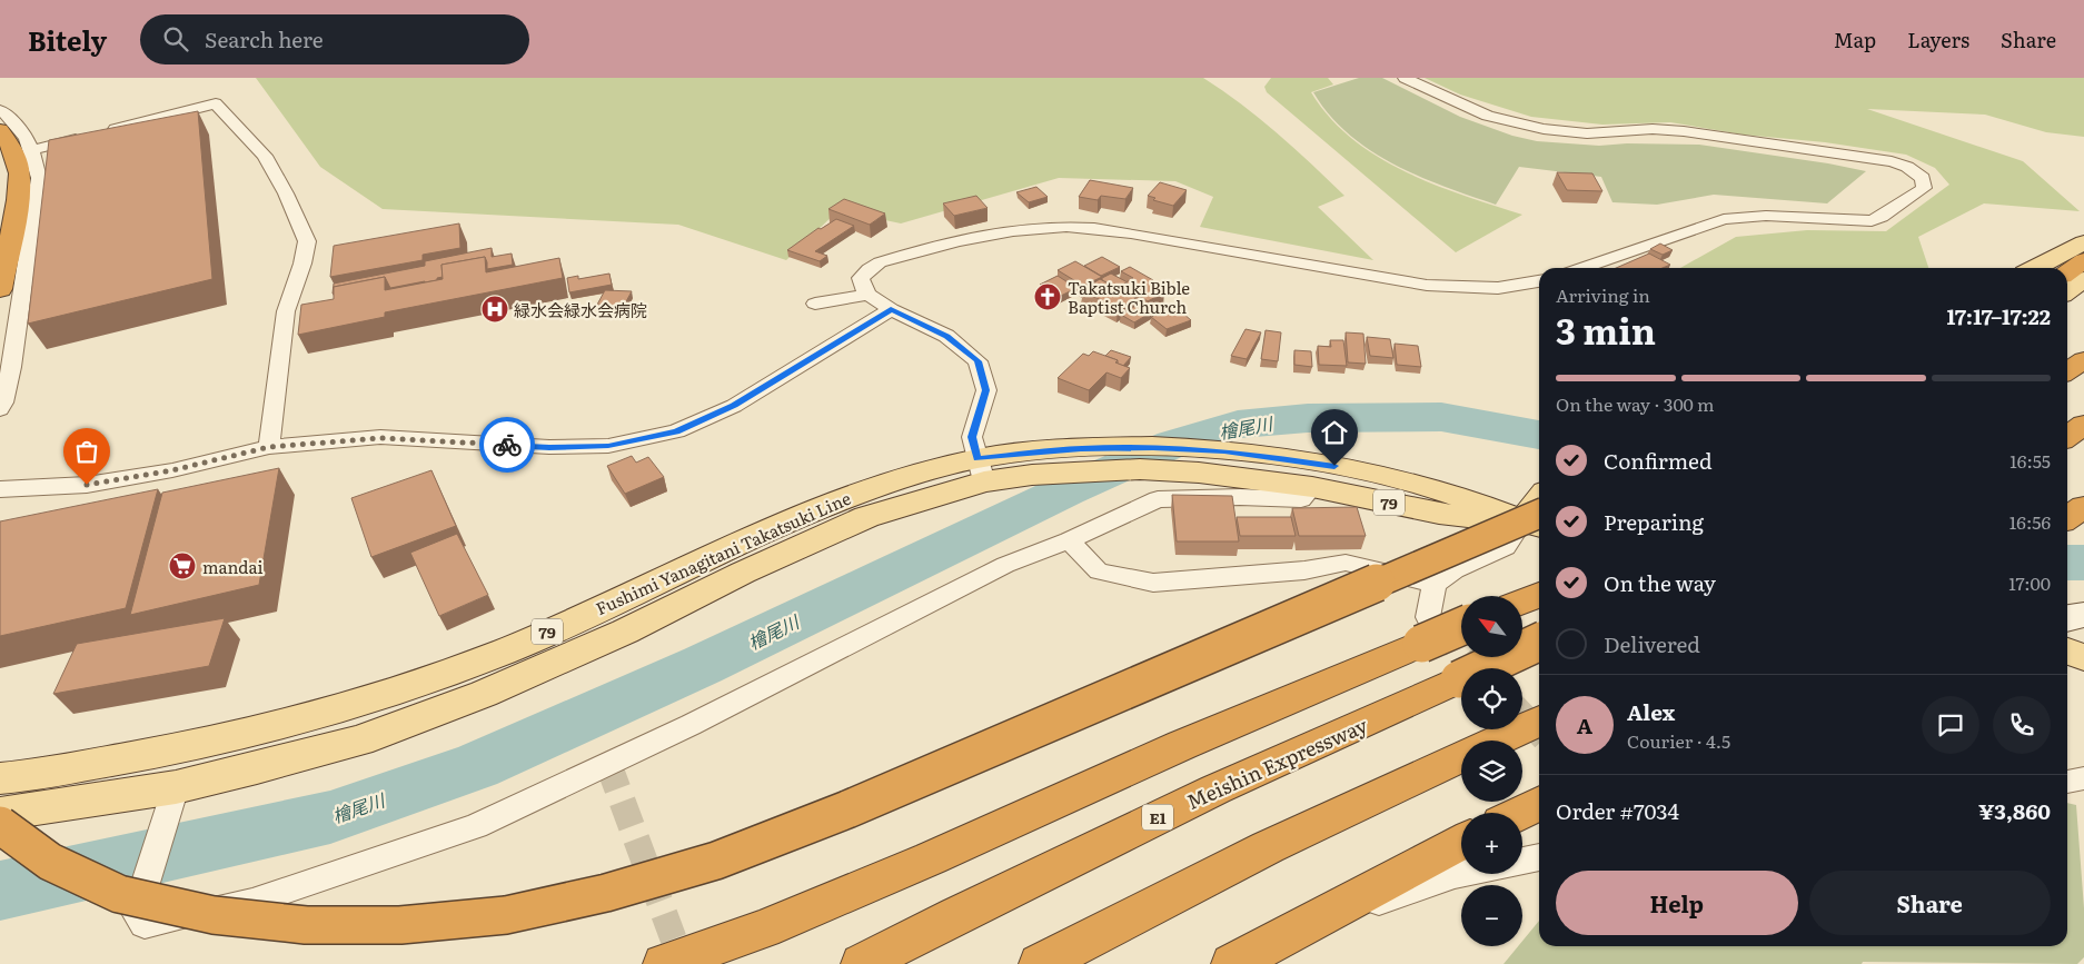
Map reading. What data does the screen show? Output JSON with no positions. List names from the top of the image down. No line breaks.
{"streets":{"highway":["Meishin Expressway","E1"],"main road":["79","Fushimi Yanagitani Takatsuki Line"]},"water":["檜尾川"],"places":{"church":["Takatsuki Bible Baptist Church"],"hospital":["緑水会緑水会病院"],"supermarket":["mandai"]},"north":"top left","page":{"header":"Bitely","search":"Search here","nav":["Map","Layers","Share"],"heading":["3 min","Arriving in","17:17–17:22"],"panel":["Alex","Courier · 4.5","Order #7034","¥3,860"],"bar":"On the way · 300 m","list":[["Confirmed","16:55"],["Preparing","16:56"],["On the way","17:00"],"Delivered"],"map_buttons":["+","−"],"round":"A","buttons":["Help","Share"]}}
